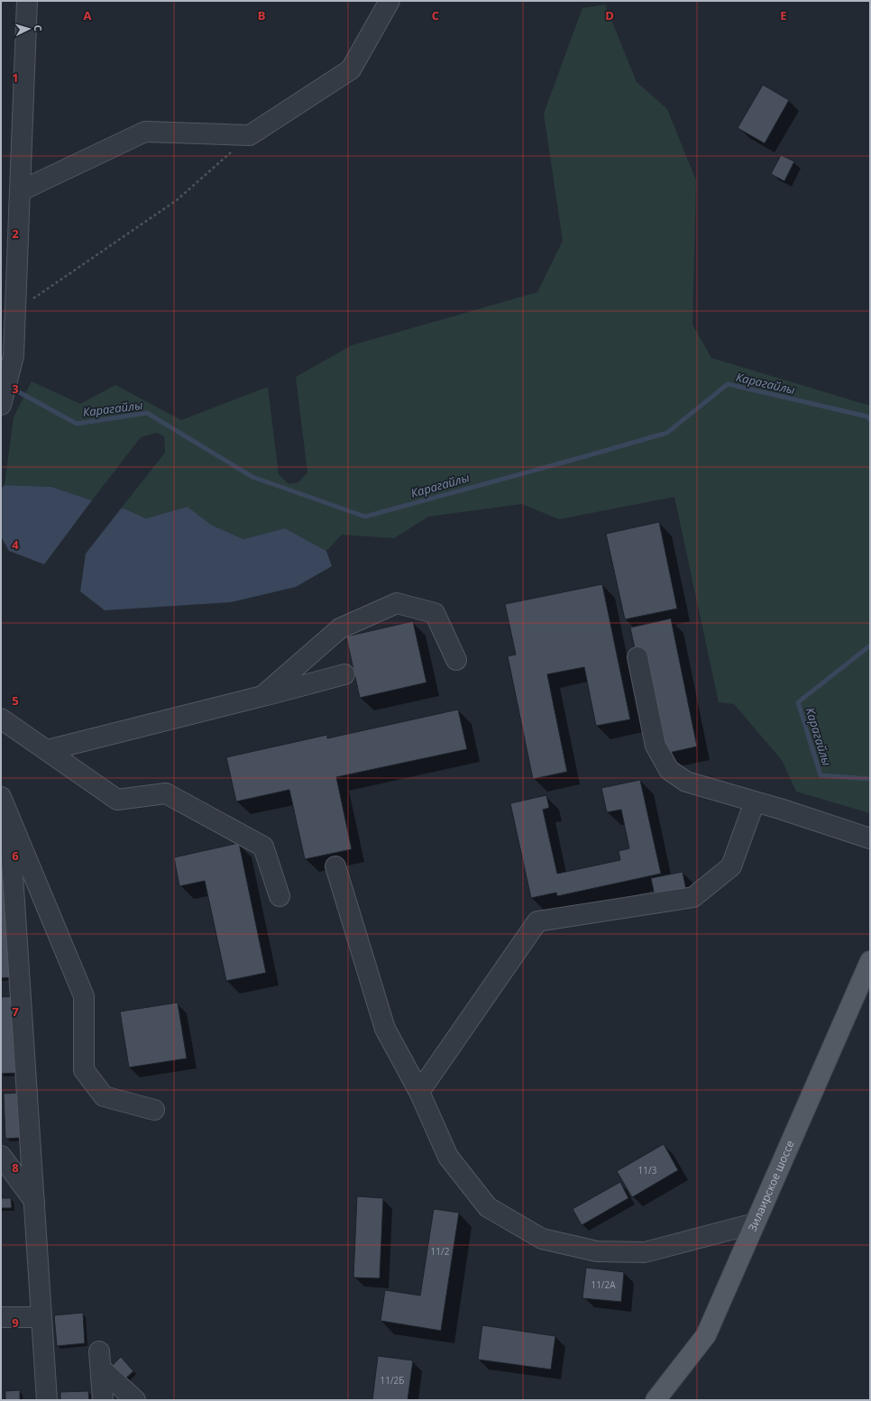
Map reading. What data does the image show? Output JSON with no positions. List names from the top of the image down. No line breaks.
{"streets":{"main road":["Зилаирское шоссе"]},"water":["Карагайлы"],"house_numbers":["11/3","11/2","11/2А","11/2Б"],"north":"right","grid":{"columns":["A","B","C","D","E"],"rows":["1","2","3","4","5","6","7","8","9"]}}
